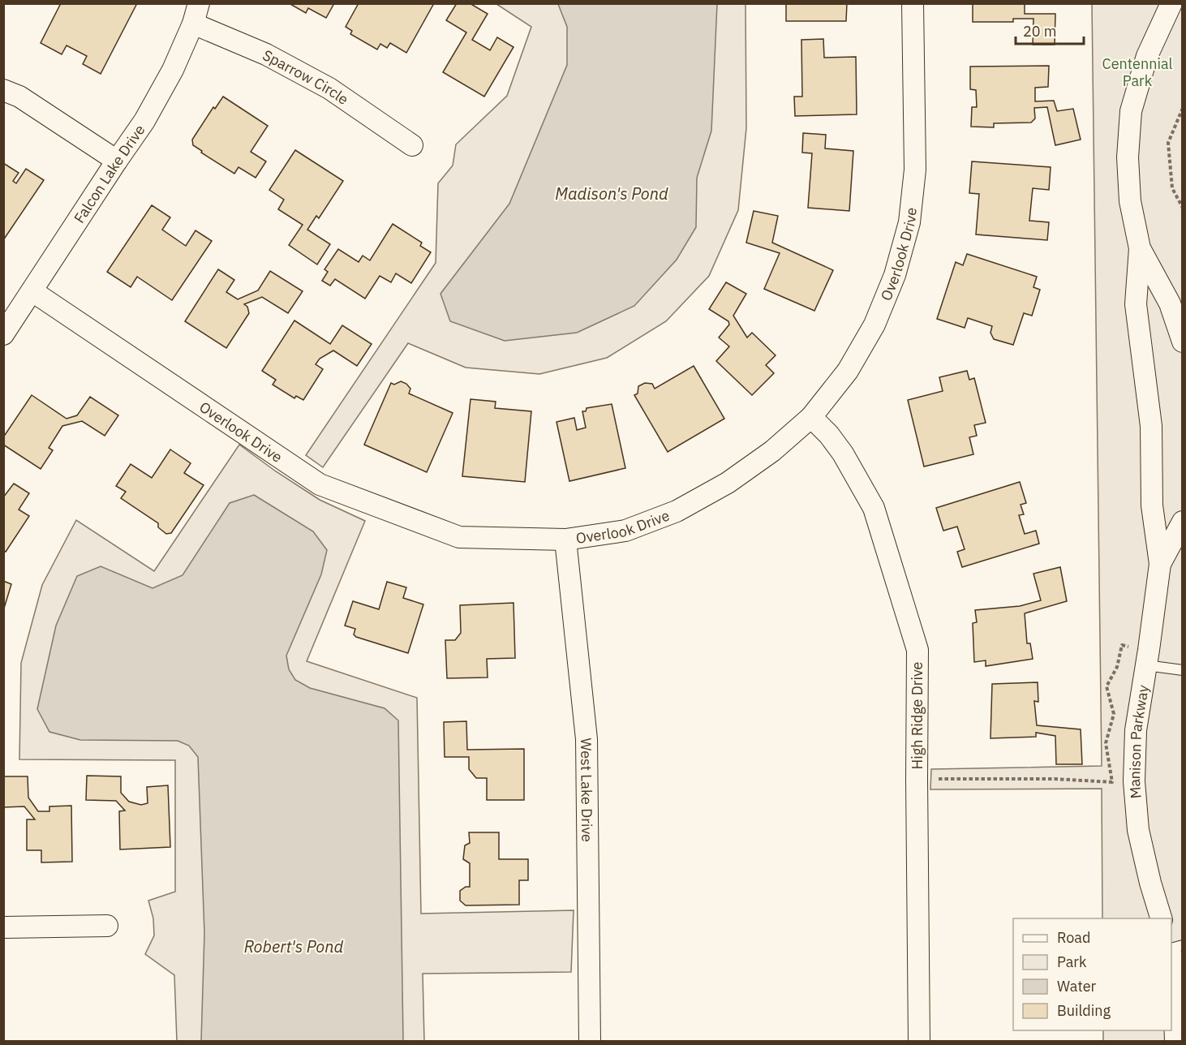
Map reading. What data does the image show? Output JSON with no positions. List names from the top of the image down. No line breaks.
{"streets":{"street":["Sparrow Circle","Falcon Lake Drive","Overlook Drive","High Ridge Drive","Manison Parkway","West Lake Drive"]},"crossings":[["Sparrow Circle","Falcon Lake Drive"],["Falcon Lake Drive","Overlook Drive"],["Overlook Drive","High Ridge Drive"],["Overlook Drive","West Lake Drive"]],"water":["Madison's Pond","Robert's Pond"],"parks":["Centennial Park"],"legend":["Road","Park","Water","Building"],"scale_bar":"20 m"}
